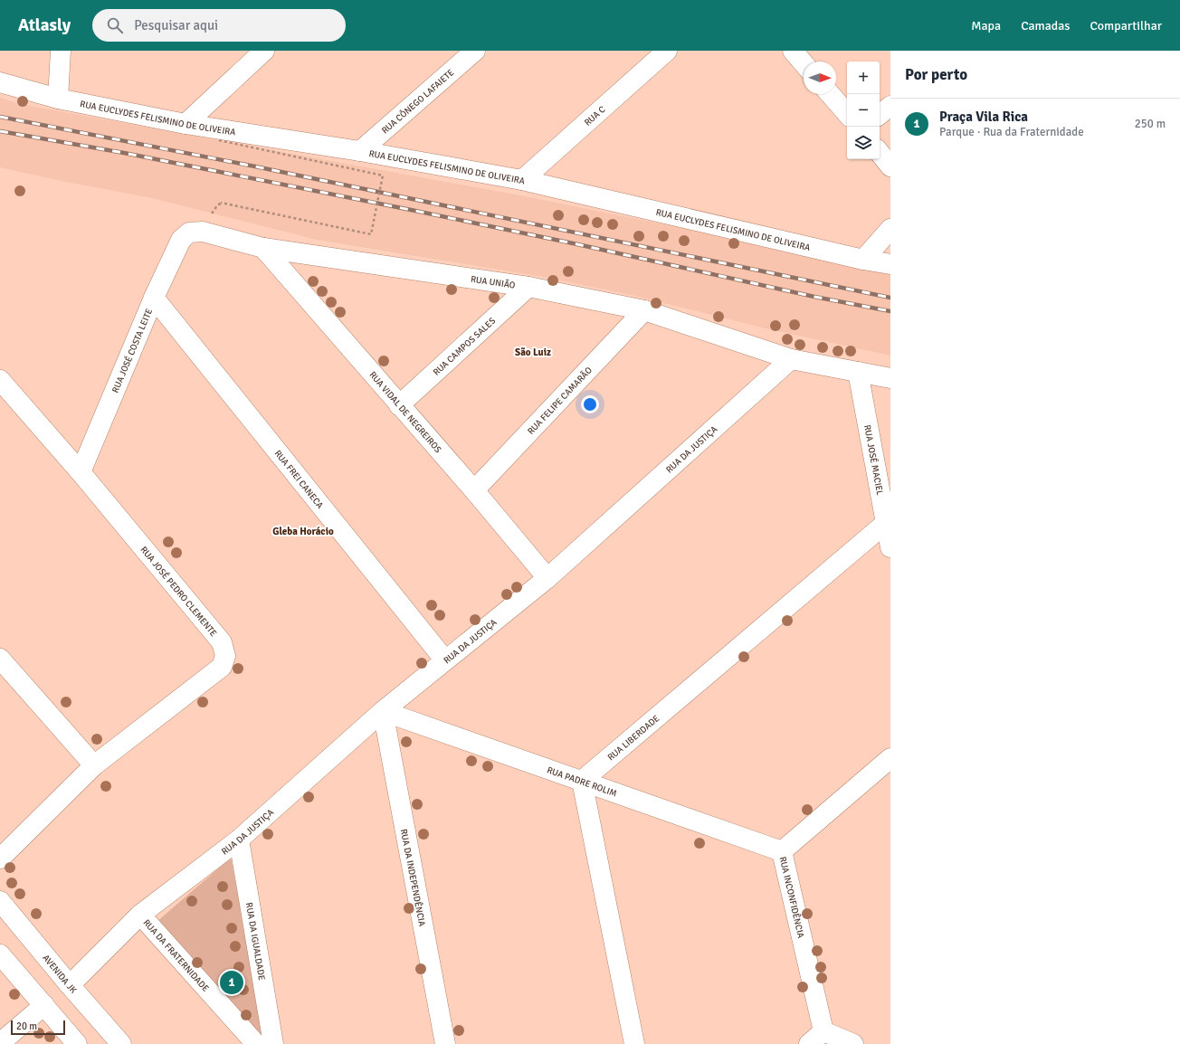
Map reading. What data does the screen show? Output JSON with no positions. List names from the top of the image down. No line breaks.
{"streets":{"street":["RUA CÔNEGO LAFAIETE","RUA C","RUA EUCLYDES FELISMINO DE OLIVEIRA","RUA UNIÃO","RUA CAMPOS SALES","RUA JOSÉ COSTA LEITE","RUA FELIPE CAMARÃO","RUA VIDAL DE NEGREIROS","RUA DA JUSTIÇA","RUA JOSÉ MACIEL","RUA FREI CANECA","RUA JOSÉ PEDRO CLEMENTE","RUA LIBERDADE","RUA PADRE ROLIM","RUA DA INDEPENDÊNCIA","RUA INCONFIDÊNCIA","RUA DA IGUALDADE","RUA DA FRATERNIDADE","AVENIDA JK"]},"crossings":[["RUA CÔNEGO LAFAIETE","RUA EUCLYDES FELISMINO DE OLIVEIRA"],["RUA C","RUA EUCLYDES FELISMINO DE OLIVEIRA"],["RUA UNIÃO","RUA CAMPOS SALES"],["RUA UNIÃO","RUA JOSÉ COSTA LEITE"],["RUA UNIÃO","RUA FELIPE CAMARÃO"],["RUA UNIÃO","RUA VIDAL DE NEGREIROS"],["RUA UNIÃO","RUA DA JUSTIÇA"],["RUA CAMPOS SALES","RUA VIDAL DE NEGREIROS"],["RUA JOSÉ COSTA LEITE","RUA FREI CANECA"],["RUA JOSÉ COSTA LEITE","RUA JOSÉ PEDRO CLEMENTE"],["RUA FELIPE CAMARÃO","RUA VIDAL DE NEGREIROS"],["RUA VIDAL DE NEGREIROS","RUA DA JUSTIÇA"],["RUA DA JUSTIÇA","RUA FREI CANECA"],["RUA DA JUSTIÇA","RUA PADRE ROLIM"],["RUA DA JUSTIÇA","RUA DA INDEPENDÊNCIA"],["RUA DA JUSTIÇA","RUA DA IGUALDADE"],["RUA DA JUSTIÇA","RUA DA FRATERNIDADE"],["RUA DA JUSTIÇA","AVENIDA JK"],["RUA JOSÉ MACIEL","RUA LIBERDADE"],["RUA LIBERDADE","RUA PADRE ROLIM"],["RUA PADRE ROLIM","RUA DA INDEPENDÊNCIA"],["RUA PADRE ROLIM","RUA INCONFIDÊNCIA"]],"districts":["São Luiz","Gleba Horácio"],"scale_bar":"20 m","north":"right","page":{"header":"Atlasly","search":"Pesquisar aqui","nav":["Mapa","Camadas","Compartilhar"],"heading":"Por perto","map_buttons":["+","−"],"list":[{"mark":"1","name":"Praça Vila Rica","note":"Parque · Rua da Fraternidade","value":"250 m"}],"pins":"1","scale":"20 m"}}
